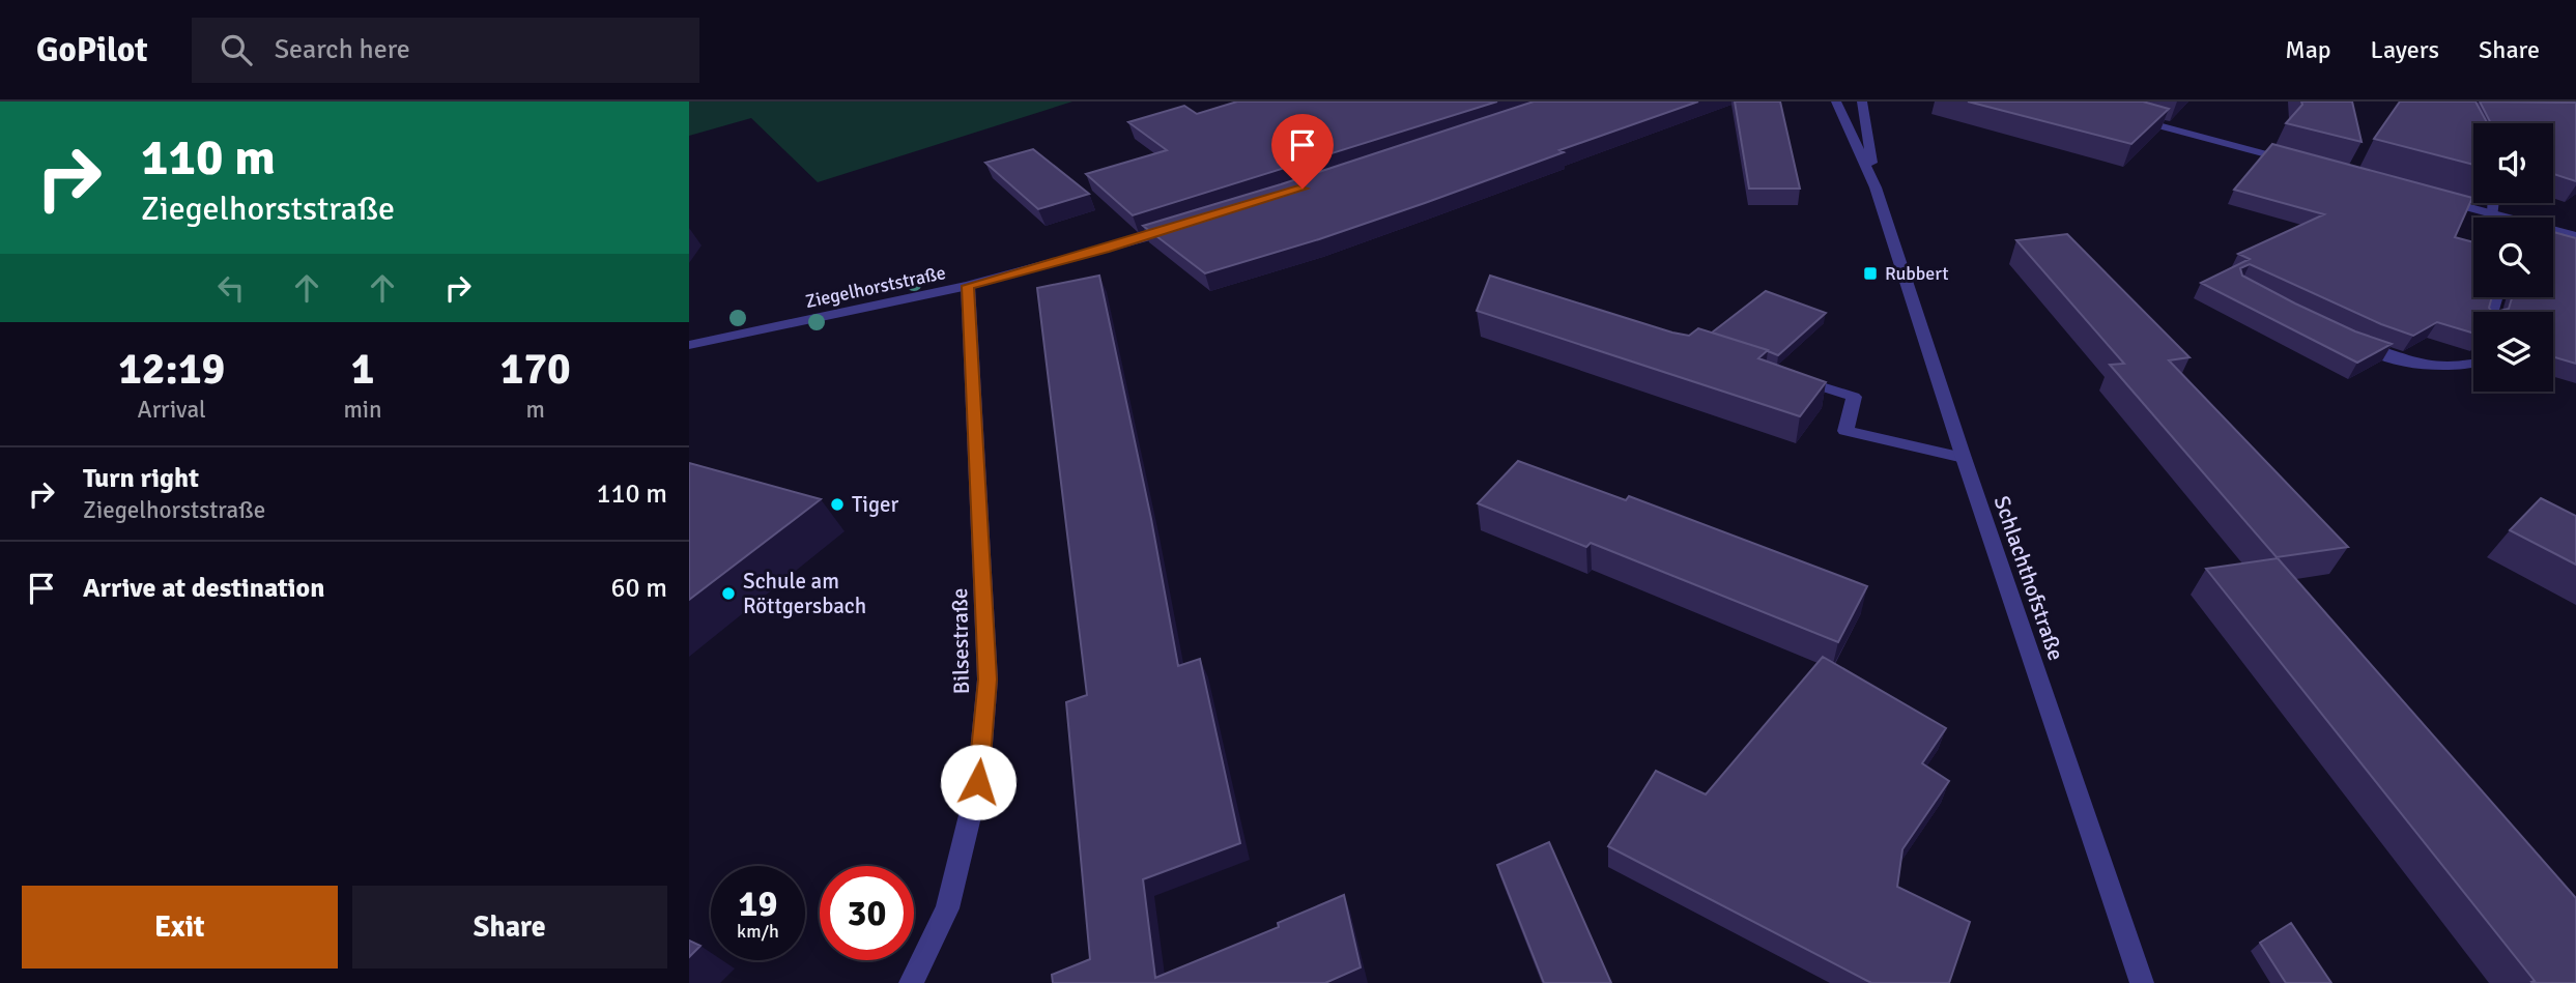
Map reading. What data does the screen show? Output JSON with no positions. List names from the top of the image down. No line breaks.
{"streets":{"street":["Ziegelhorststraße","Schlachthofstraße","Bilsestraße"]},"crossings":[["Ziegelhorststraße","Bilsestraße"]],"places":{"transit":["Rubbert"],"other":["Tiger","Schule am Röttgersbach"]},"page":{"header":"GoPilot","search":"Search here","nav":["Map","Layers","Share"],"turn":["110 m","Ziegelhorststraße"],"eta":["12:19","Arrival","1","min","170","m"],"list":[{"name":"Turn right","note":"Ziegelhorststraße","value":"110 m"},{"name":"Arrive at destination","value":"60 m"}],"speed":"19 km/h","limit":"30","buttons":["Exit","Share"]}}
